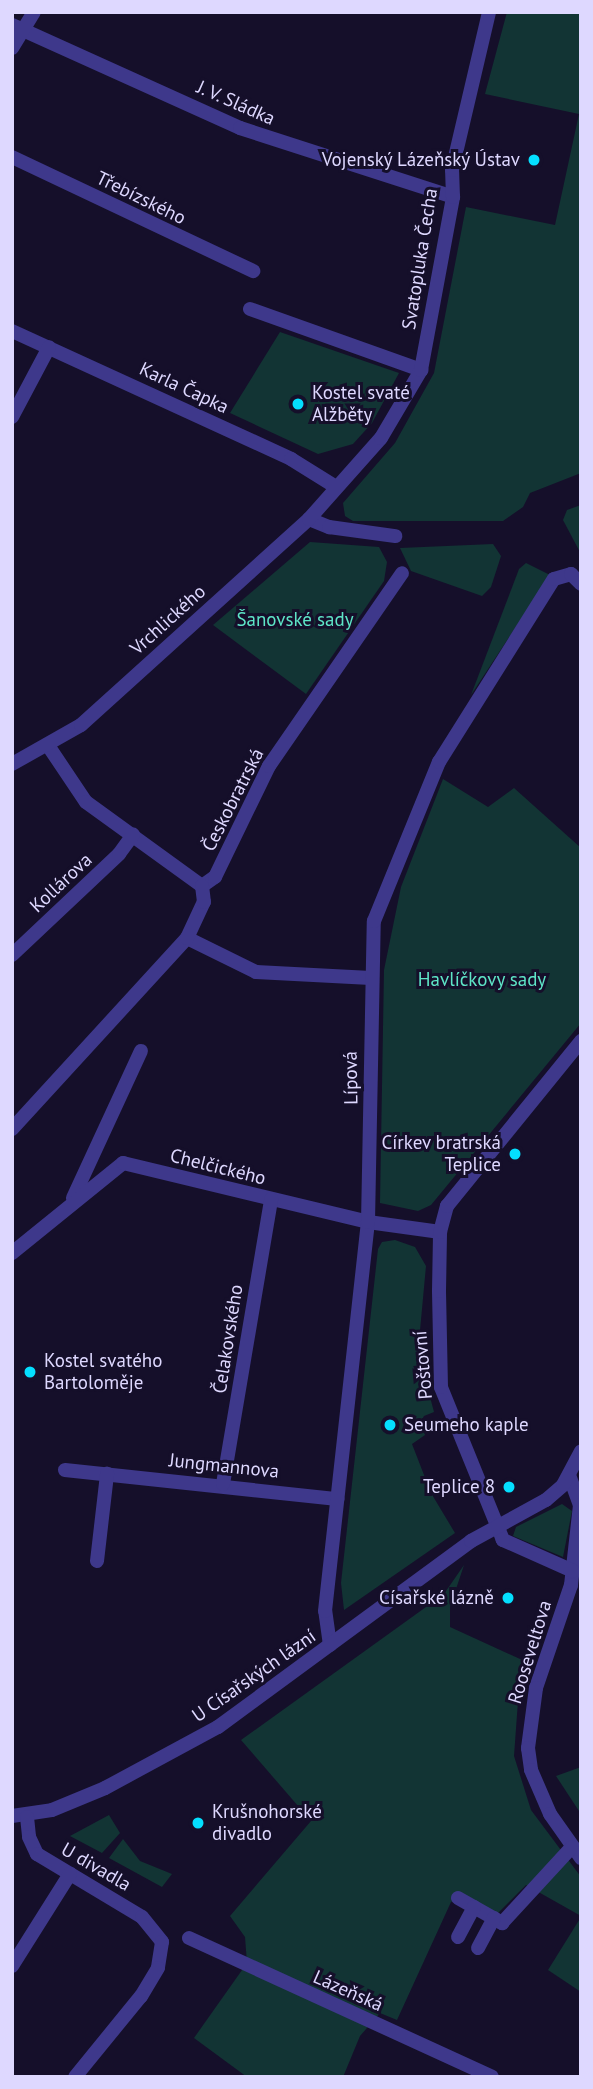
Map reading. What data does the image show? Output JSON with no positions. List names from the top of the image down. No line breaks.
{"streets":{"street":["J. V. Sládka","Třebízského","Svatopluka Čecha","Karla Čapka","Vrchlického","Českobratrská","Kollárova","Lípová","Chelčického","Čelakovského","Poštovní","Jungmannova","Rooseveltova","U Císařských lázní","U divadla","Lázeňská"]},"crossings":[["J. V. Sládka","Svatopluka Čecha"],["Svatopluka Čecha","Karla Čapka"],["Svatopluka Čecha","Vrchlického"],["Karla Čapka","Vrchlického"],["Lípová","Chelčického"],["Lípová","Jungmannova"],["Lípová","U Císařských lázní"],["Chelčického","Čelakovského"],["Čelakovského","Jungmannova"],["Poštovní","Rooseveltova"],["Poštovní","U Císařských lázní"],["Rooseveltova","U Císařských lázní"],["U Císařských lázní","U divadla"]],"parks":["Šanovské sady","Havlíčkovy sady"],"places":["Vojenský Lázeňský Ústav","Kostel svaté Alžběty","Církev bratrská Teplice","Kostel svatého Bartoloměje","Seumeho kaple","Teplice 8","Císařské lázně","Krušnohorské divadlo"]}
